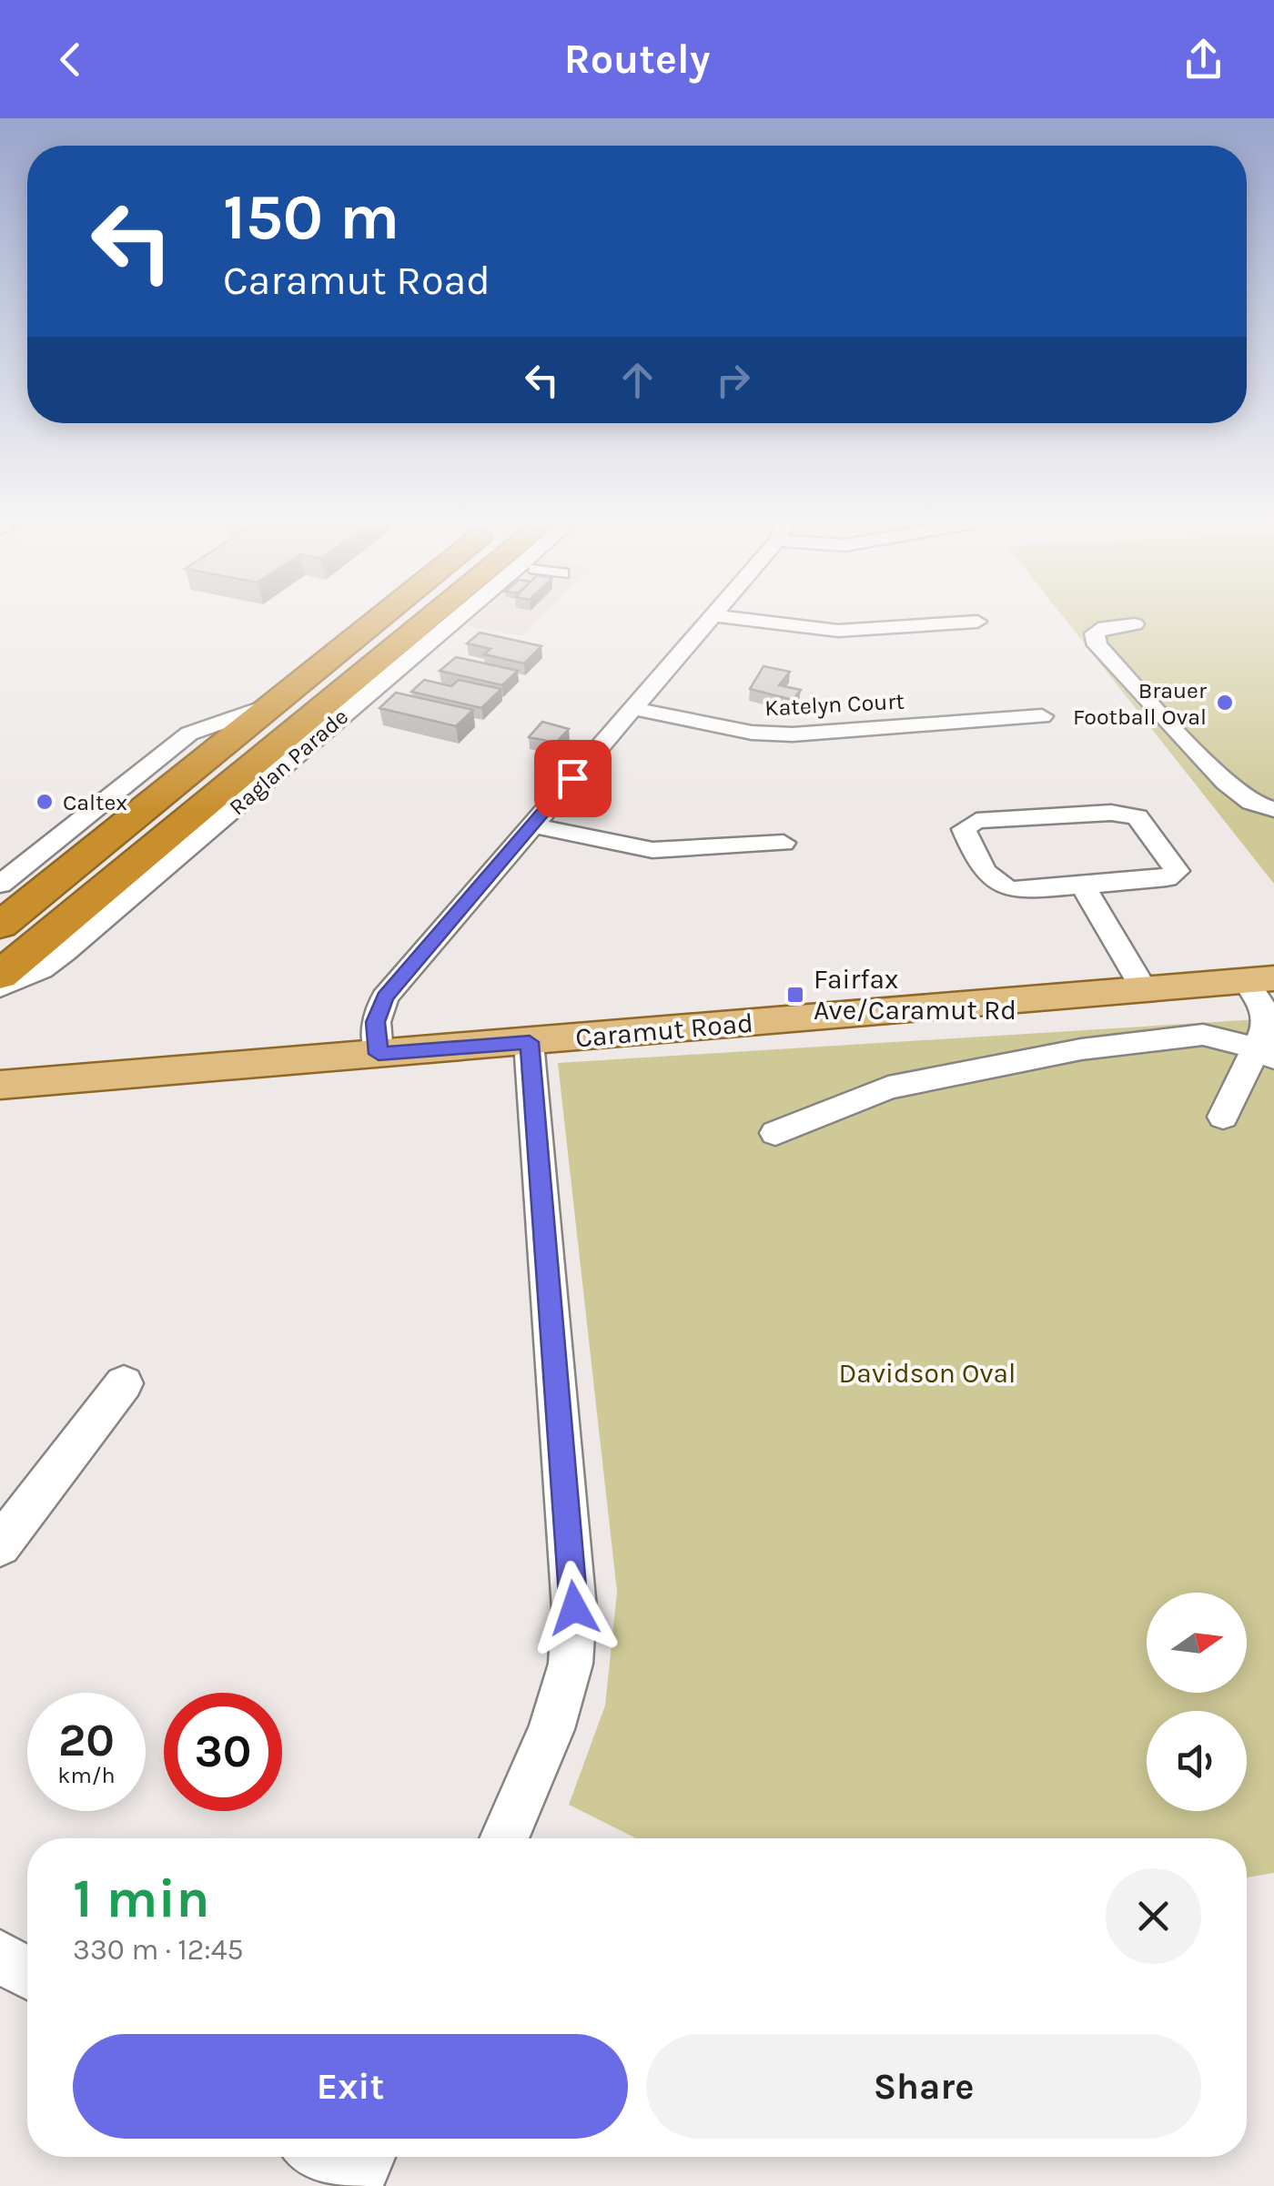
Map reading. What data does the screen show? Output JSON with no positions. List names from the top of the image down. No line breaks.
{"streets":{"highway":["Raglan Parade"],"main road":["Caramut Road"],"street":["Katelyn Court"]},"parks":["Davidson Oval"],"places":{"other":["Brauer Football Oval","Caltex"],"transit":["Fairfax Ave/Caramut Rd"]},"north":"right","page":{"header":"Routely","turn":["150 m","Caramut Road"],"speed":"20 km/h","limit":"30","heading":["1 min","330 m · 12:45"],"buttons":["Exit","Share"]}}
